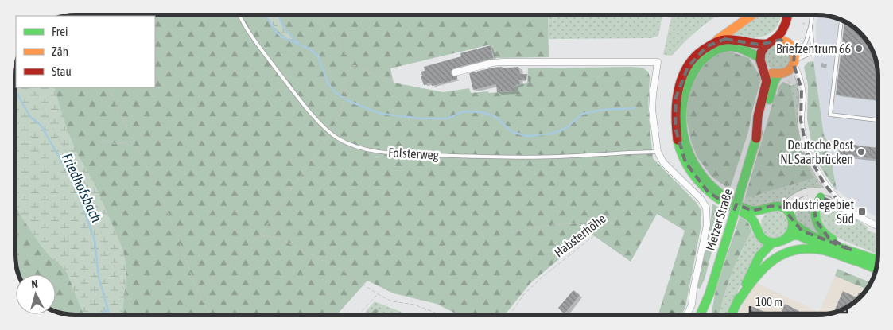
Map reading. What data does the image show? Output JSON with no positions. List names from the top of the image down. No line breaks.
{"streets":{"main road":["Metzer Straße"],"lane":["Folsterweg"],"path":["Habsterhöhe"]},"water":["Friedhofsbach"],"places":{"other":["Briefzentrum 66","Deutsche Post NL Saarbrücken"],"transit":["Industriegebiet Süd"]},"legend":["Frei","Zäh","Stau"],"scale_bar":"100 m","north":"top"}
